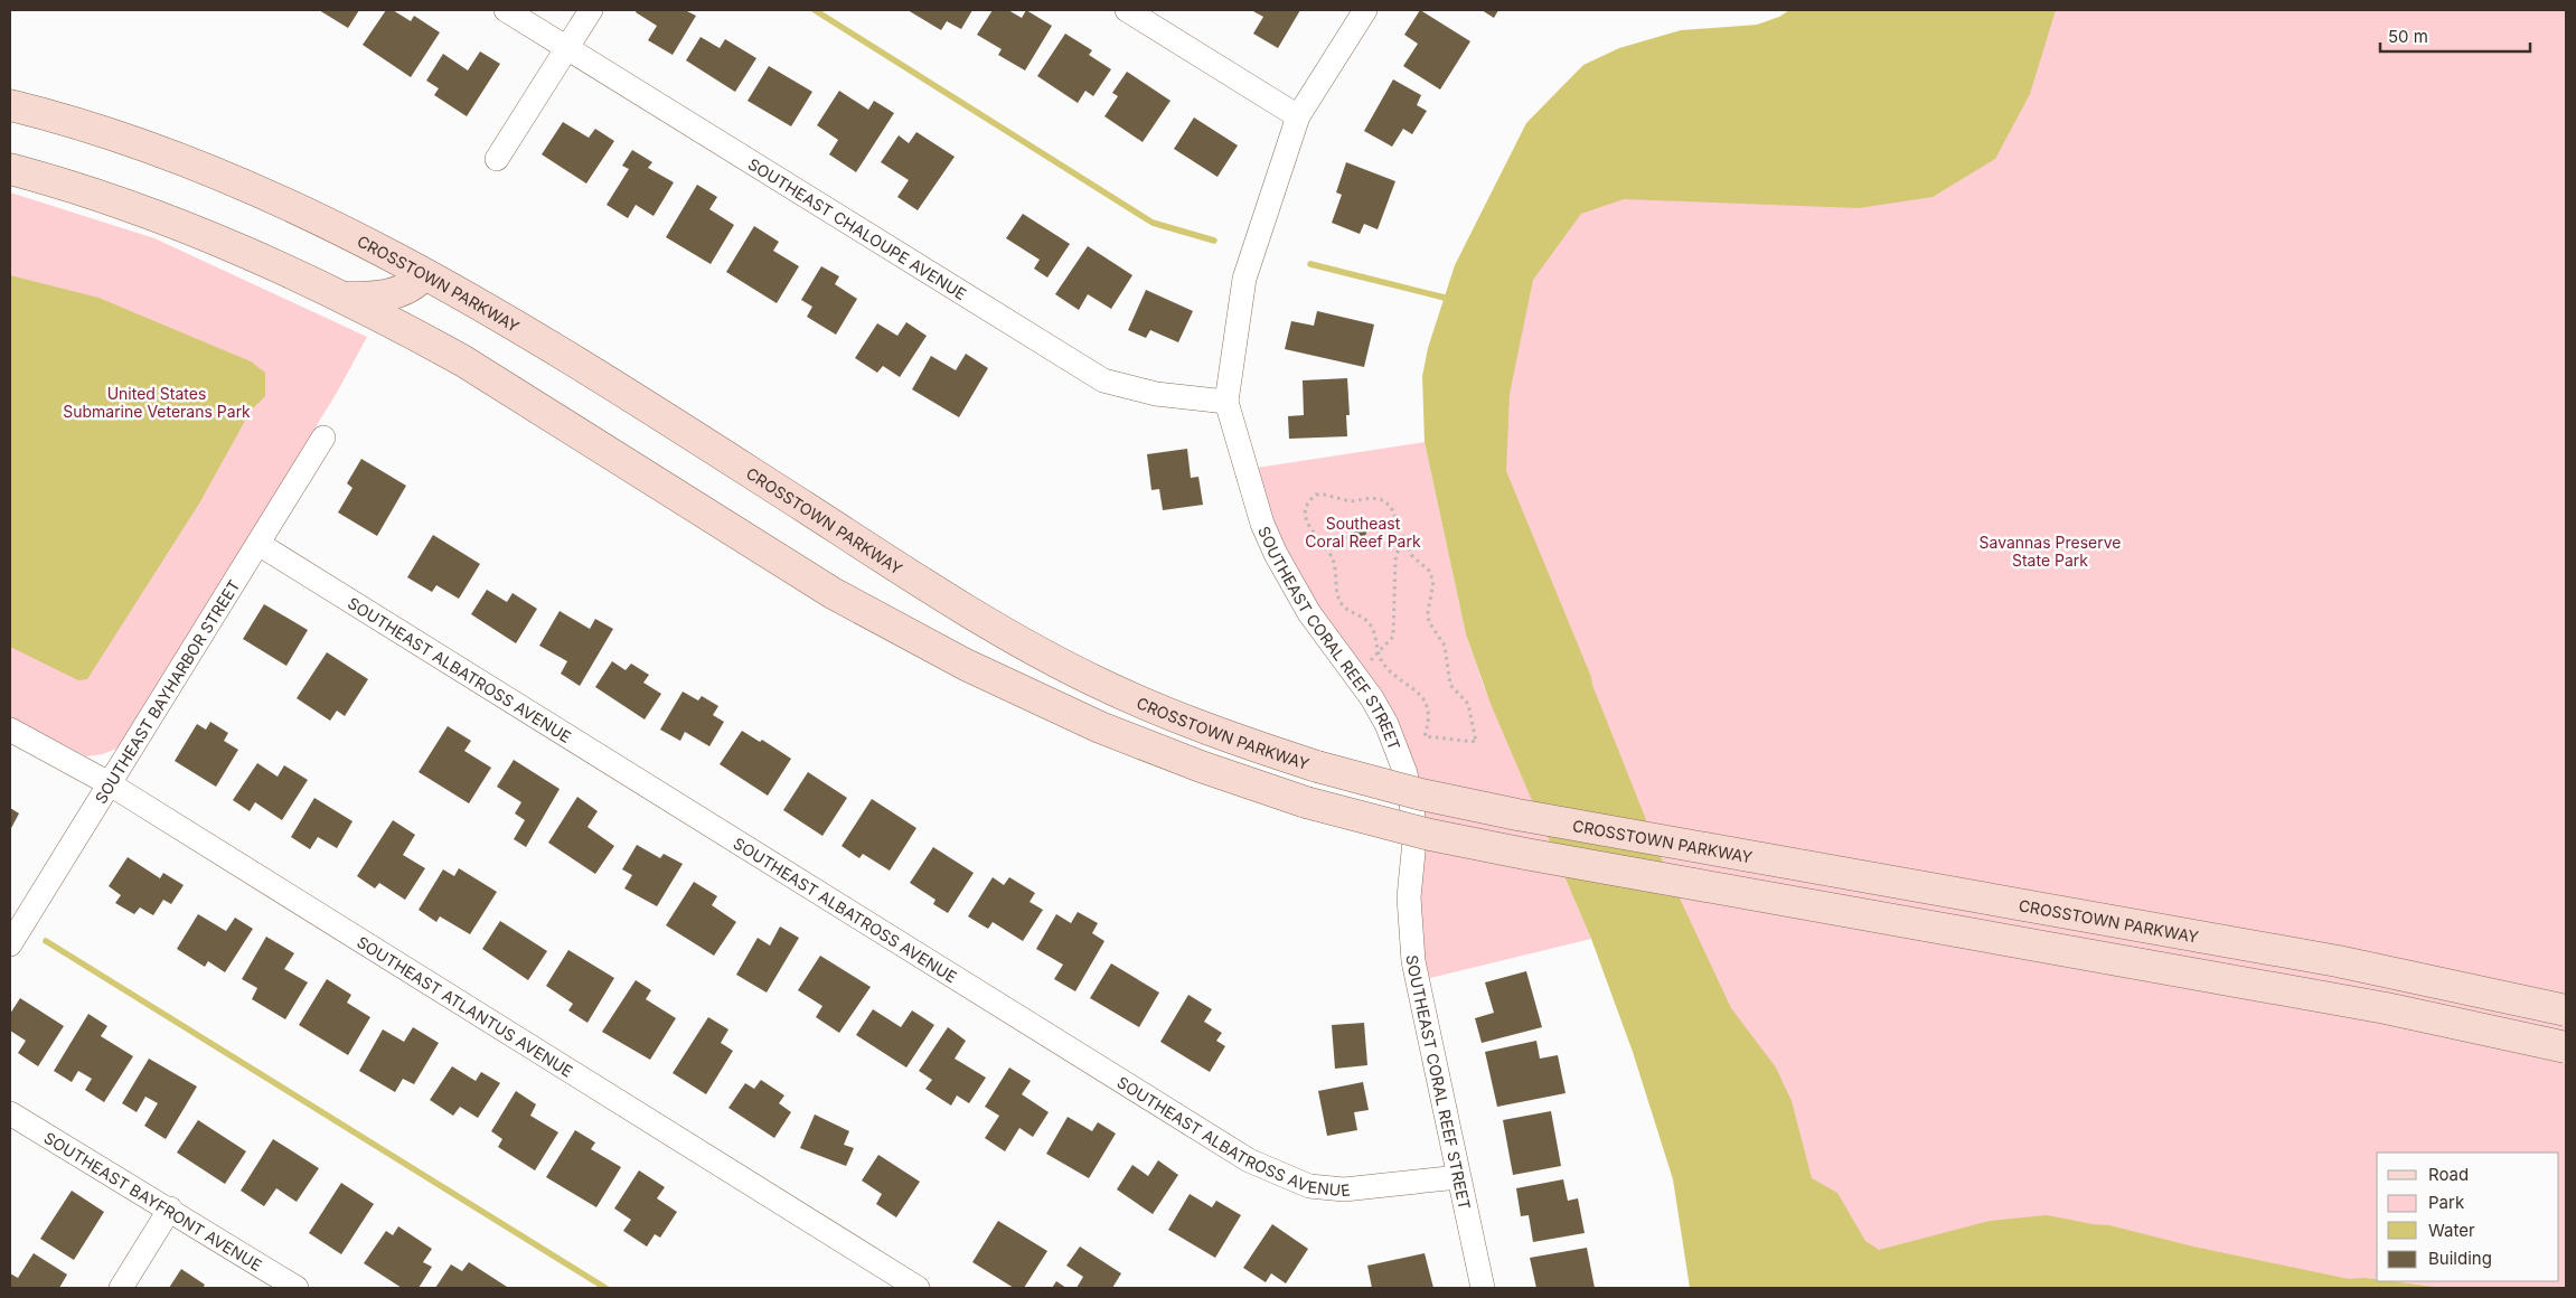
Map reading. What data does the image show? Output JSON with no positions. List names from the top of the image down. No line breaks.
{"streets":{"main road":["CROSSTOWN PARKWAY"],"street":["SOUTHEAST CHALOUPE AVENUE","SOUTHEAST CORAL REEF STREET","SOUTHEAST ALBATROSS AVENUE","SOUTHEAST BAYHARBOR STREET","SOUTHEAST ATLANTUS AVENUE","SOUTHEAST BAYFRONT AVENUE"]},"crossings":[["SOUTHEAST CHALOUPE AVENUE","SOUTHEAST CORAL REEF STREET"],["SOUTHEAST CORAL REEF STREET","SOUTHEAST ALBATROSS AVENUE"],["SOUTHEAST ALBATROSS AVENUE","SOUTHEAST BAYHARBOR STREET"],["SOUTHEAST BAYHARBOR STREET","SOUTHEAST ATLANTUS AVENUE"]],"parks":["United States Submarine Veterans Park","Southeast Coral Reef Park","Savannas Preserve State Park"],"legend":["Road","Park","Water","Building"],"scale_bar":"50 m"}
